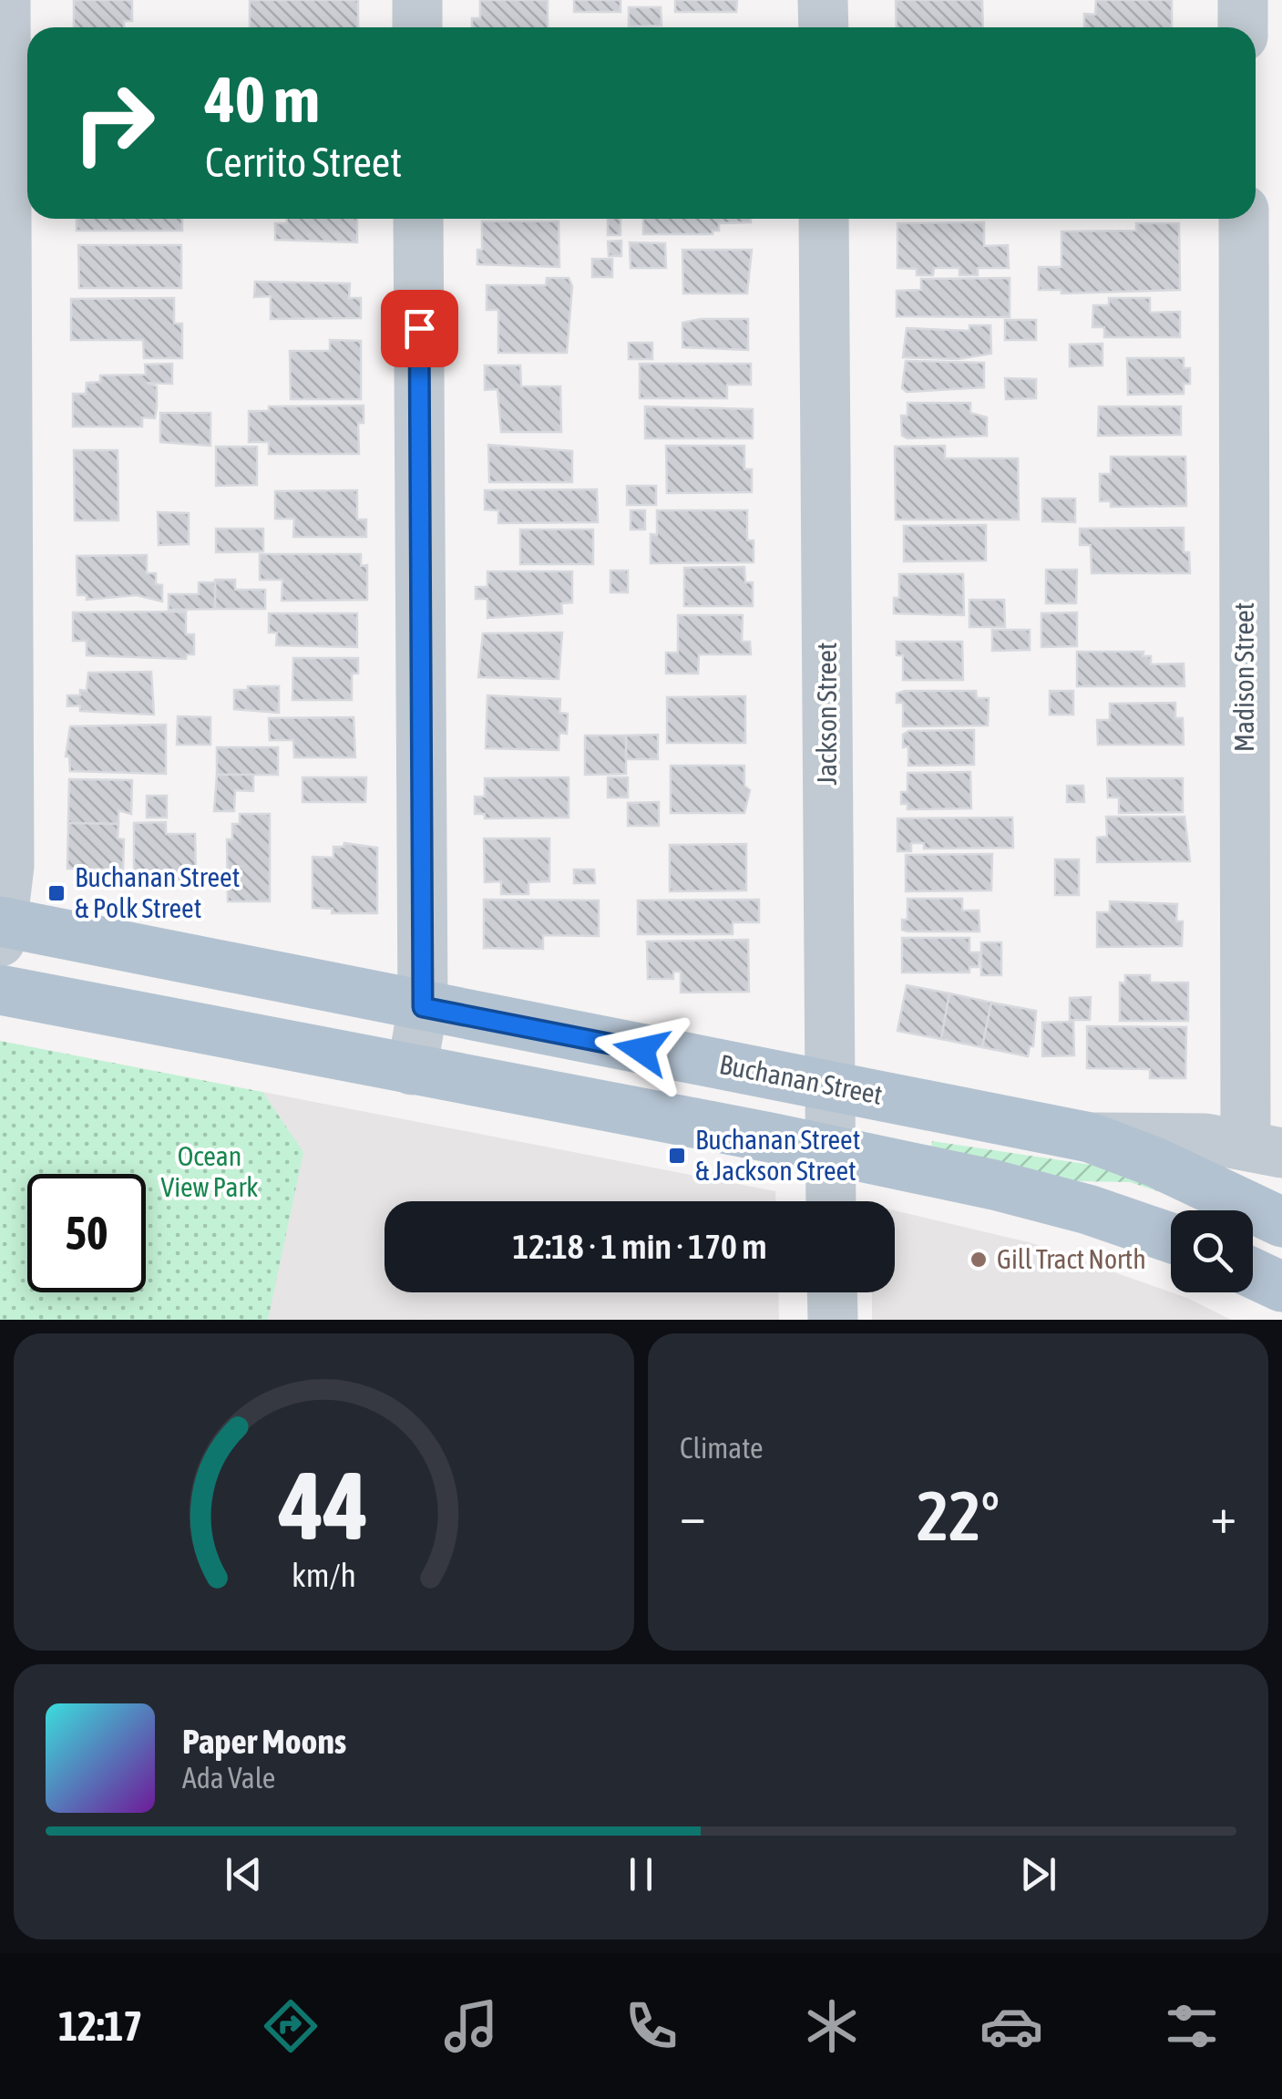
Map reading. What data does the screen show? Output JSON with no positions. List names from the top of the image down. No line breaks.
{"streets":{"main road":["Buchanan Street"],"street":["Madison Street","Jackson Street"]},"crossings":[["Madison Street","Buchanan Street"],["Jackson Street","Buchanan Street"]],"parks":["Ocean View Park"],"places":{"transit":["Buchanan Street & Polk Street","Buchanan Street & Jackson Street"],"other":["Gill Tract North"]},"page":{"turn":["40 m","Cerrito Street"],"limit":"50","trip":"12:18 · 1 min · 170 m","tile":"Climate","heat":["−","22°","+"],"song":["Paper Moons","Ada Vale"],"tabs":"12:17","gauge":["44","km/h"]}}
